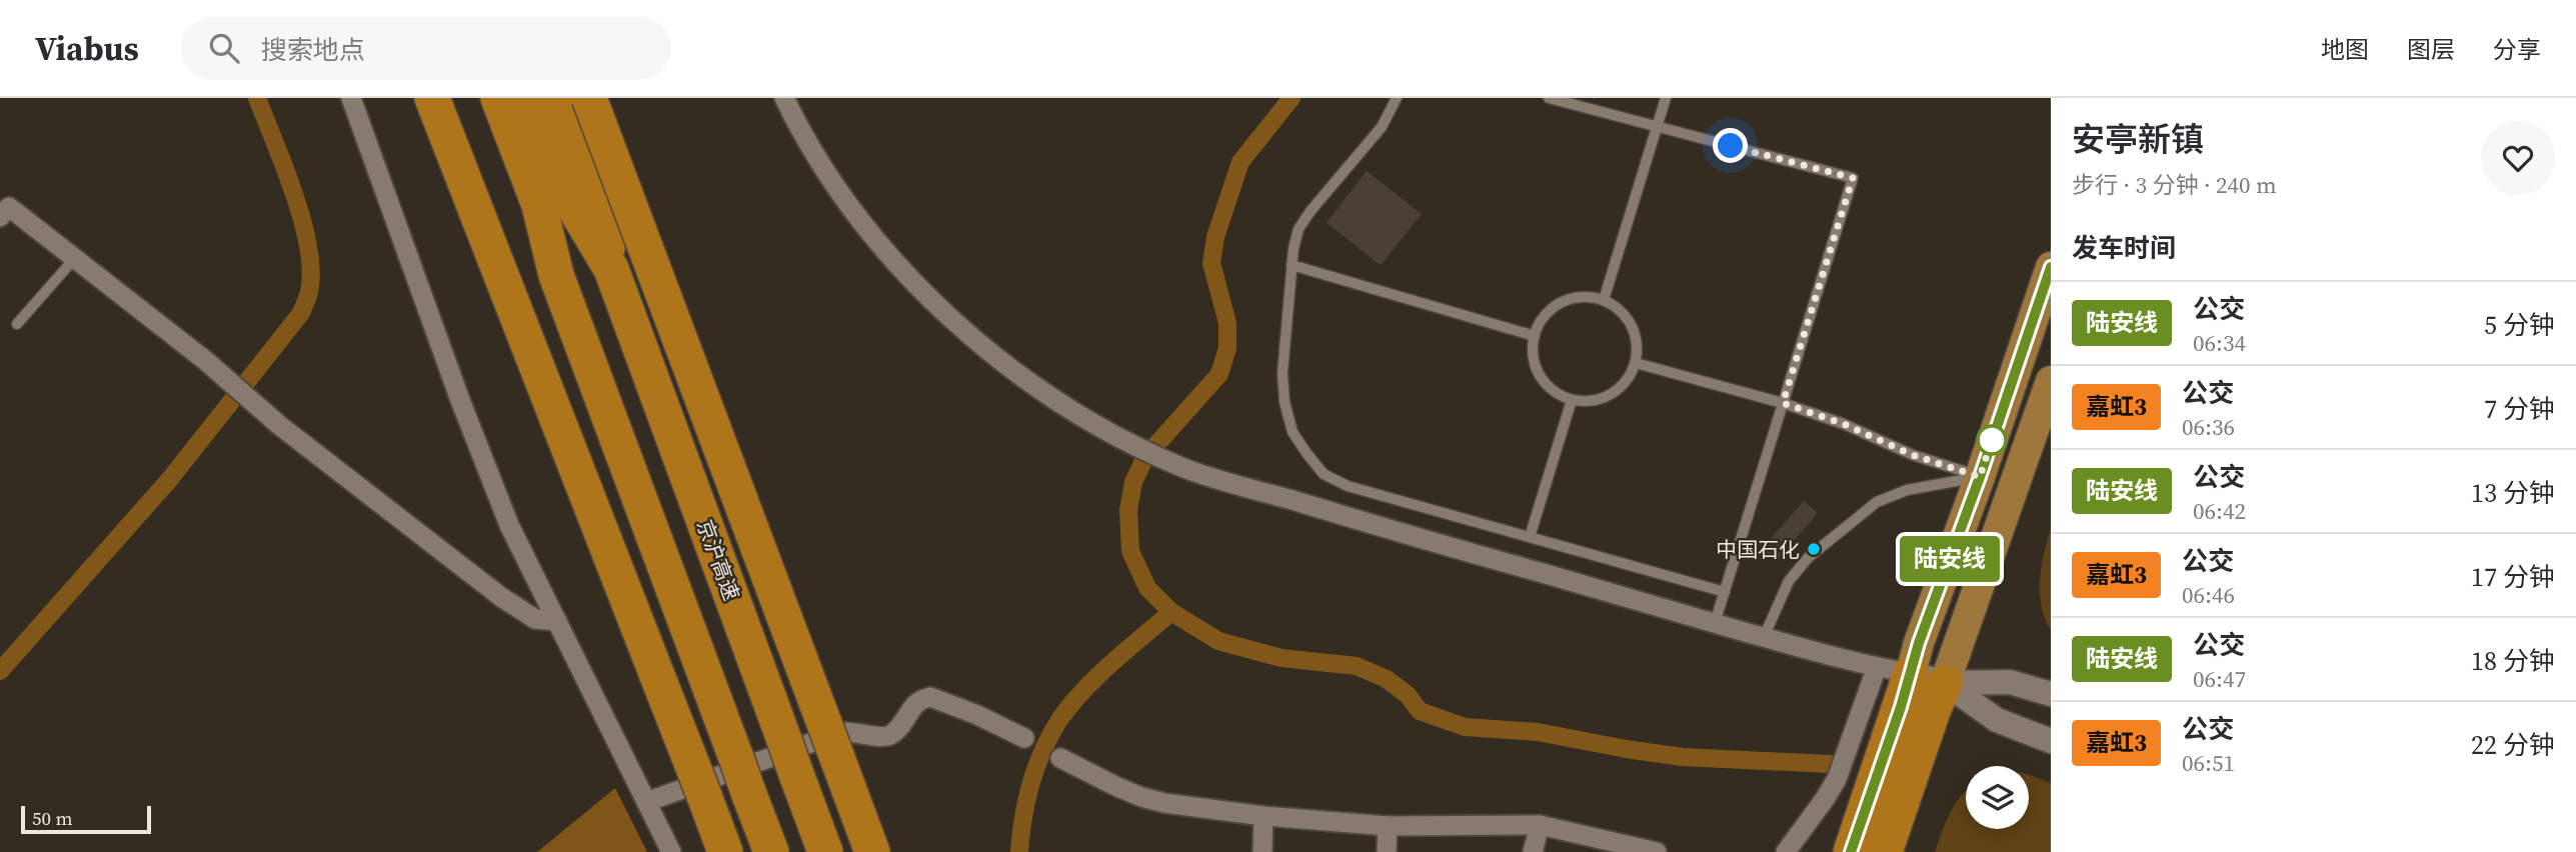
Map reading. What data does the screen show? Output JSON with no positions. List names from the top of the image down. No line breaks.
{"streets":{"highway":["京沪高速"]},"places":["中国石化"],"lines":["bus line 陆安线"],"scale_bar":"50 m","page":{"header":"Viabus","search":"搜索地点","nav":["地图","图层","分享"],"on_map":"陆安线","heading":[["安亭新镇","步行 · 3 分钟 · 240 m"],"发车时间"],"list":[{"mark":"陆安线","name":"公交","note":"06:34","value":"5 分钟"},{"mark":"嘉虹3","name":"公交","note":"06:36","value":"7 分钟"},{"mark":"陆安线","name":"公交","note":"06:42","value":"13 分钟"},{"mark":"嘉虹3","name":"公交","note":"06:46","value":"17 分钟"},{"mark":"陆安线","name":"公交","note":"06:47","value":"18 分钟"},{"mark":"嘉虹3","name":"公交","note":"06:51","value":"22 分钟"}],"scale":"50 m"}}
